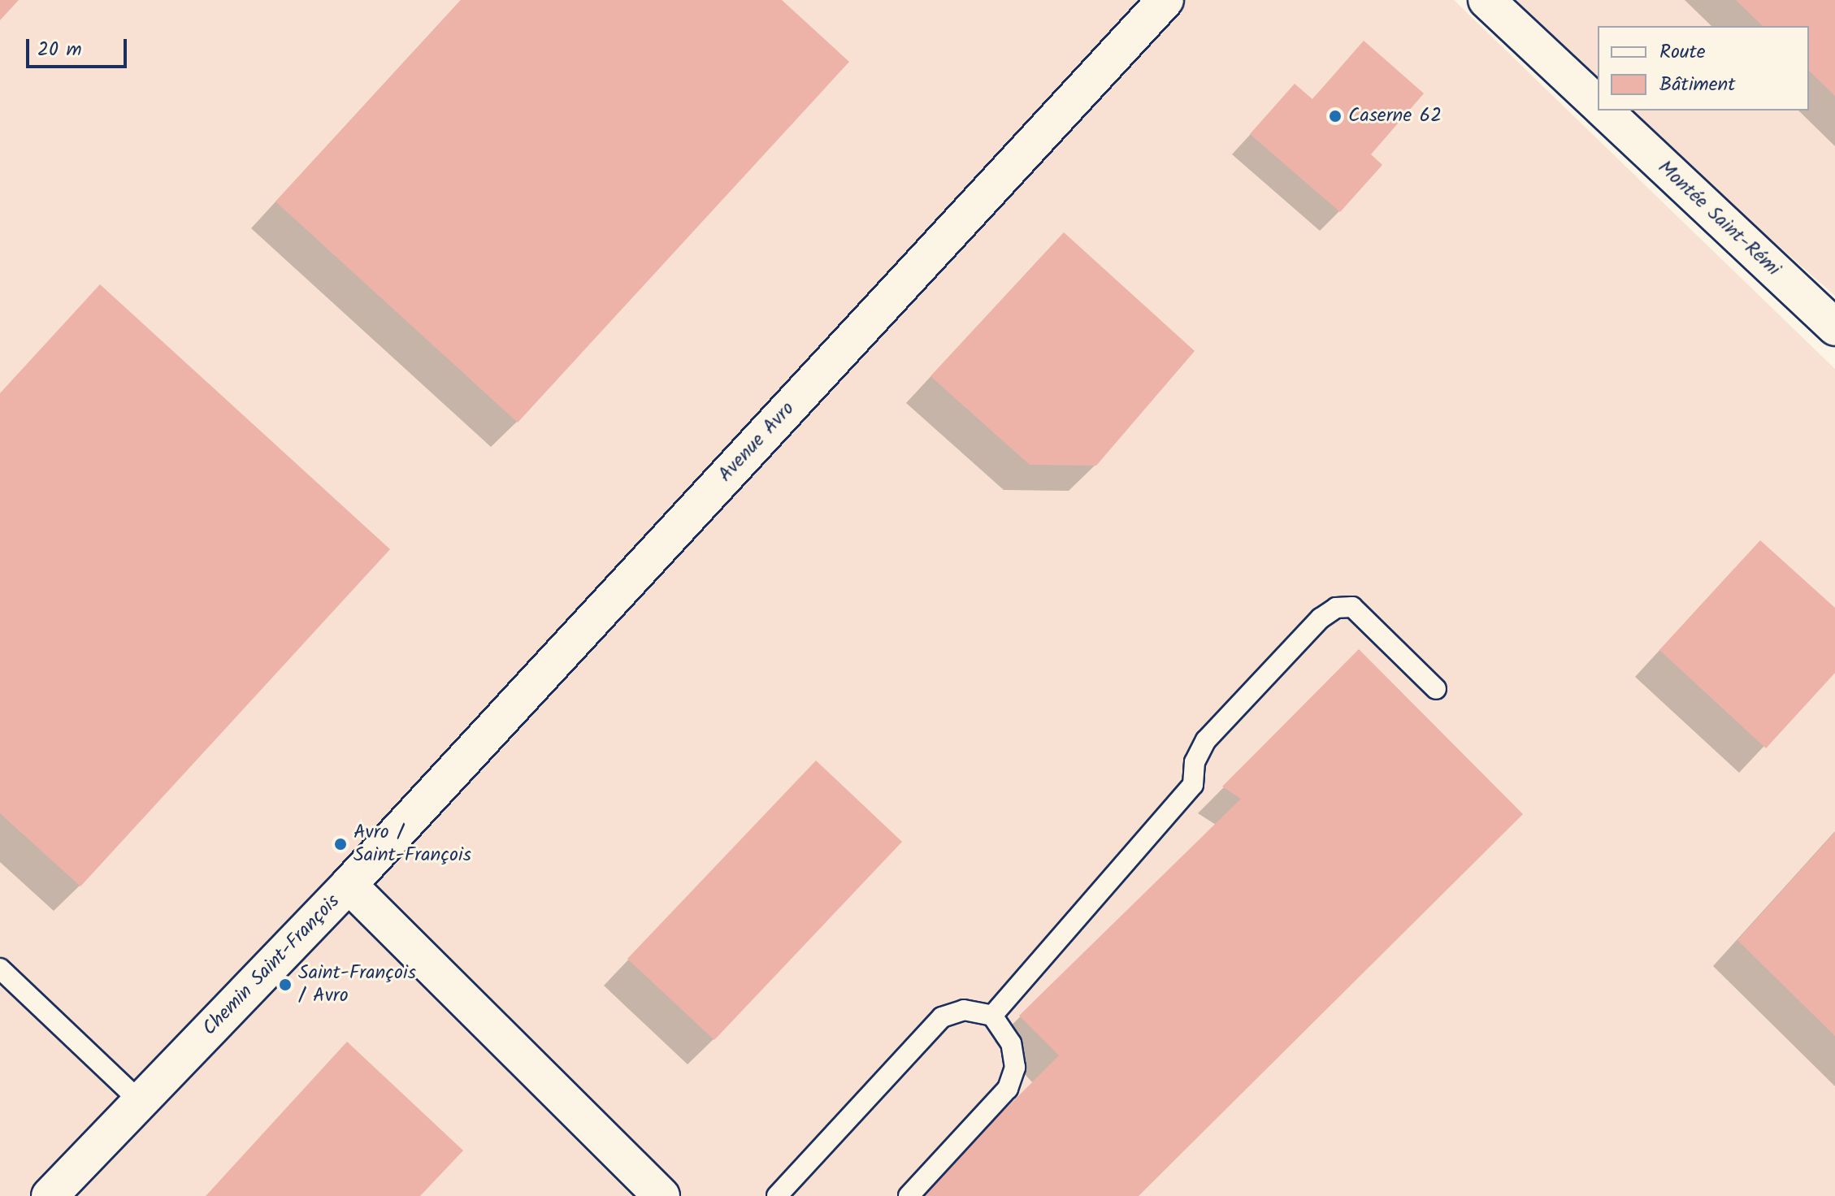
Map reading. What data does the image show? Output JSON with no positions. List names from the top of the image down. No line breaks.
{"streets":{"street":["Montée Saint-Rémi","Avenue Avro","Chemin Saint-François"]},"crossings":[["Avenue Avro","Chemin Saint-François"]],"places":["Caserne 62","Avro / Saint-François","Saint-François / Avro"],"legend":["Route","Bâtiment"],"scale_bar":"20 m"}
